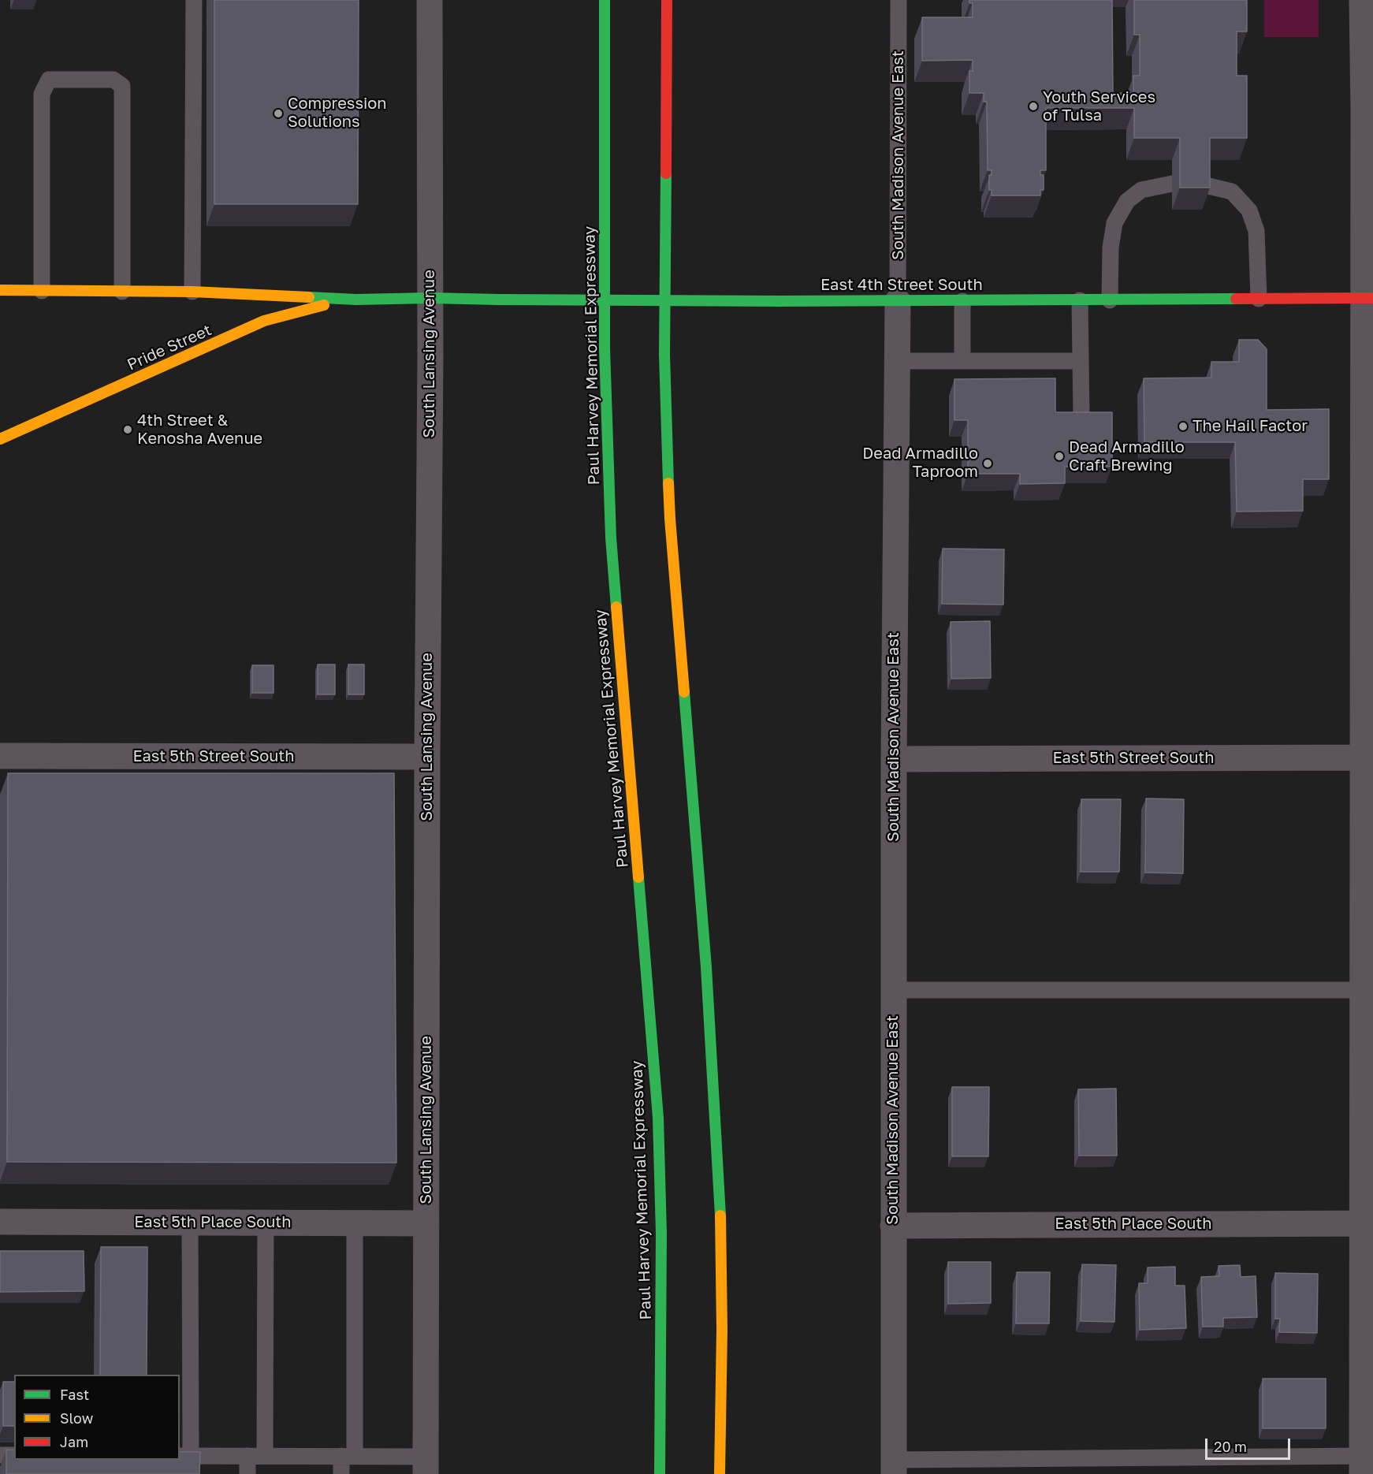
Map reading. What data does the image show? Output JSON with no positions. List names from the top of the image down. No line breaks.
{"streets":{"main road":["East 4th Street South","Pride Street","Paul Harvey Memorial Expressway"],"street":["South Madison Avenue East","South Lansing Avenue","East 5th Street South","East 5th Place South"]},"crossings":[["South Madison Avenue East","East 4th Street South"],["South Madison Avenue East","East 5th Street South"],["South Madison Avenue East","East 5th Place South"],["East 4th Street South","Pride Street"],["East 4th Street South","South Lansing Avenue"],["Pride Street","South Lansing Avenue"],["South Lansing Avenue","East 5th Street South"],["South Lansing Avenue","East 5th Place South"]],"places":["Youth Services of Tulsa","Compression Solutions","The Hail Factor","4th Street & Kenosha Avenue","Dead Armadillo Craft Brewing","Dead Armadillo Taproom"],"legend":["Fast","Slow","Jam"],"scale_bar":"20 m"}
